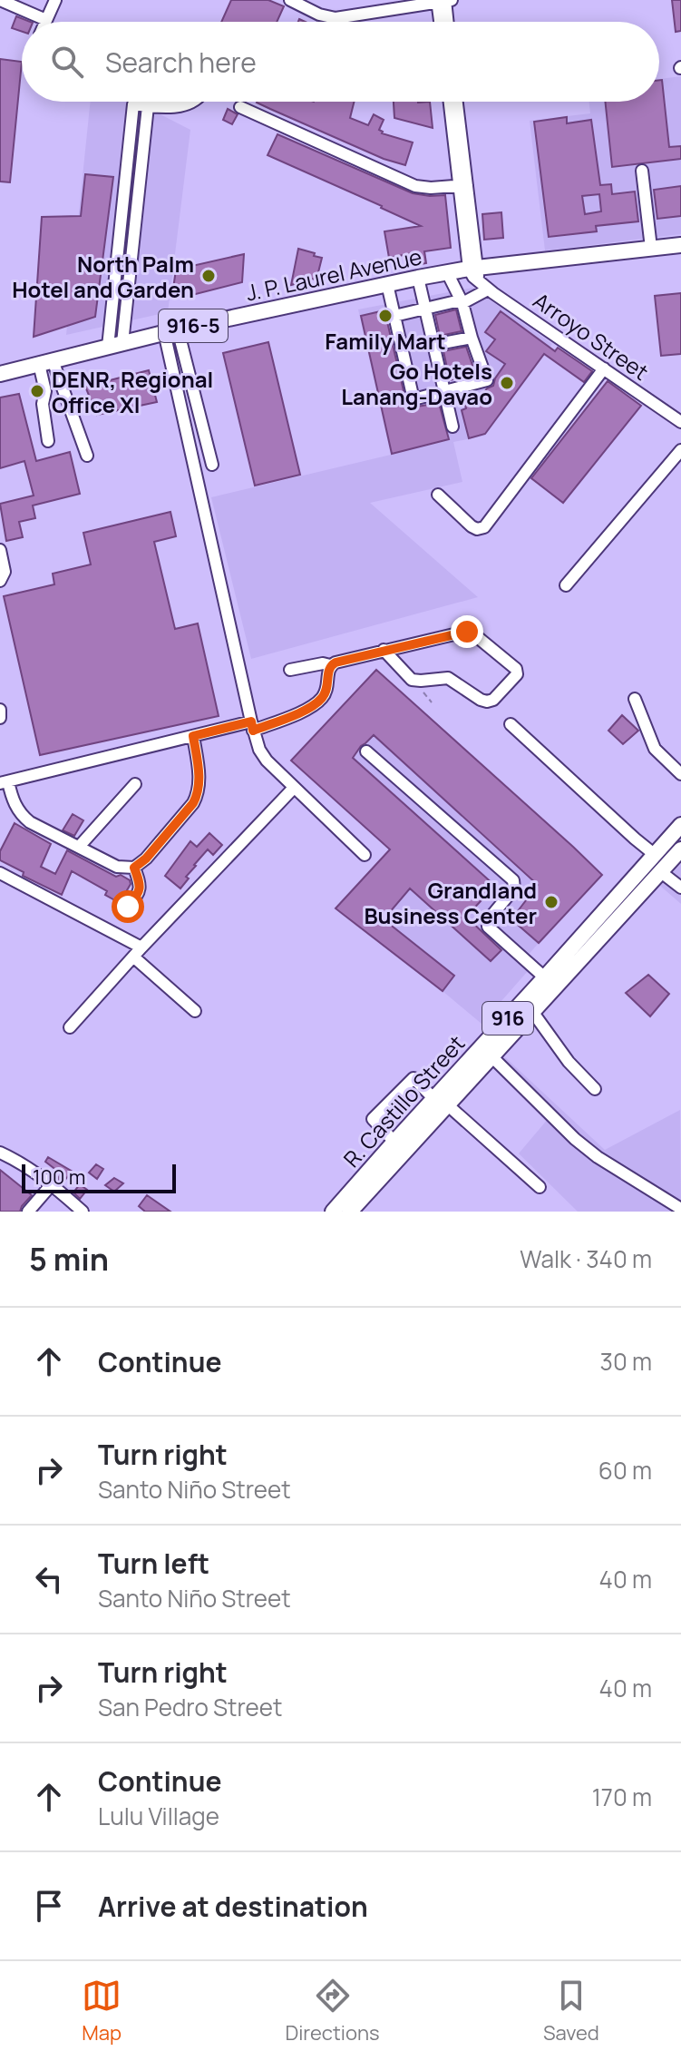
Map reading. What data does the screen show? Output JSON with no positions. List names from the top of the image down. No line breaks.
{"streets":{"main road":["J. P. Laurel Avenue","916-5","916","R. Castillo Street"],"street":["Arroyo Street"]},"crossings":[["J. P. Laurel Avenue","Arroyo Street"]],"places":["North Palm Hotel and Garden","Family Mart","Go Hotels Lanang-Davao","DENR, Regional Office XI","Grandland Business Center"],"scale_bar":"100 m","page":{"search":"Search here","scale":"100 m","heading":["5 min","Walk · 340 m"],"list":[["Continue","30 m"],["Turn right","Santo Niño Street","60 m"],["Turn left","Santo Niño Street","40 m"],["Turn right","San Pedro Street","40 m"],["Continue","Lulu Village","170 m"],"Arrive at destination"],"nav":["Map","Directions","Saved"]}}
